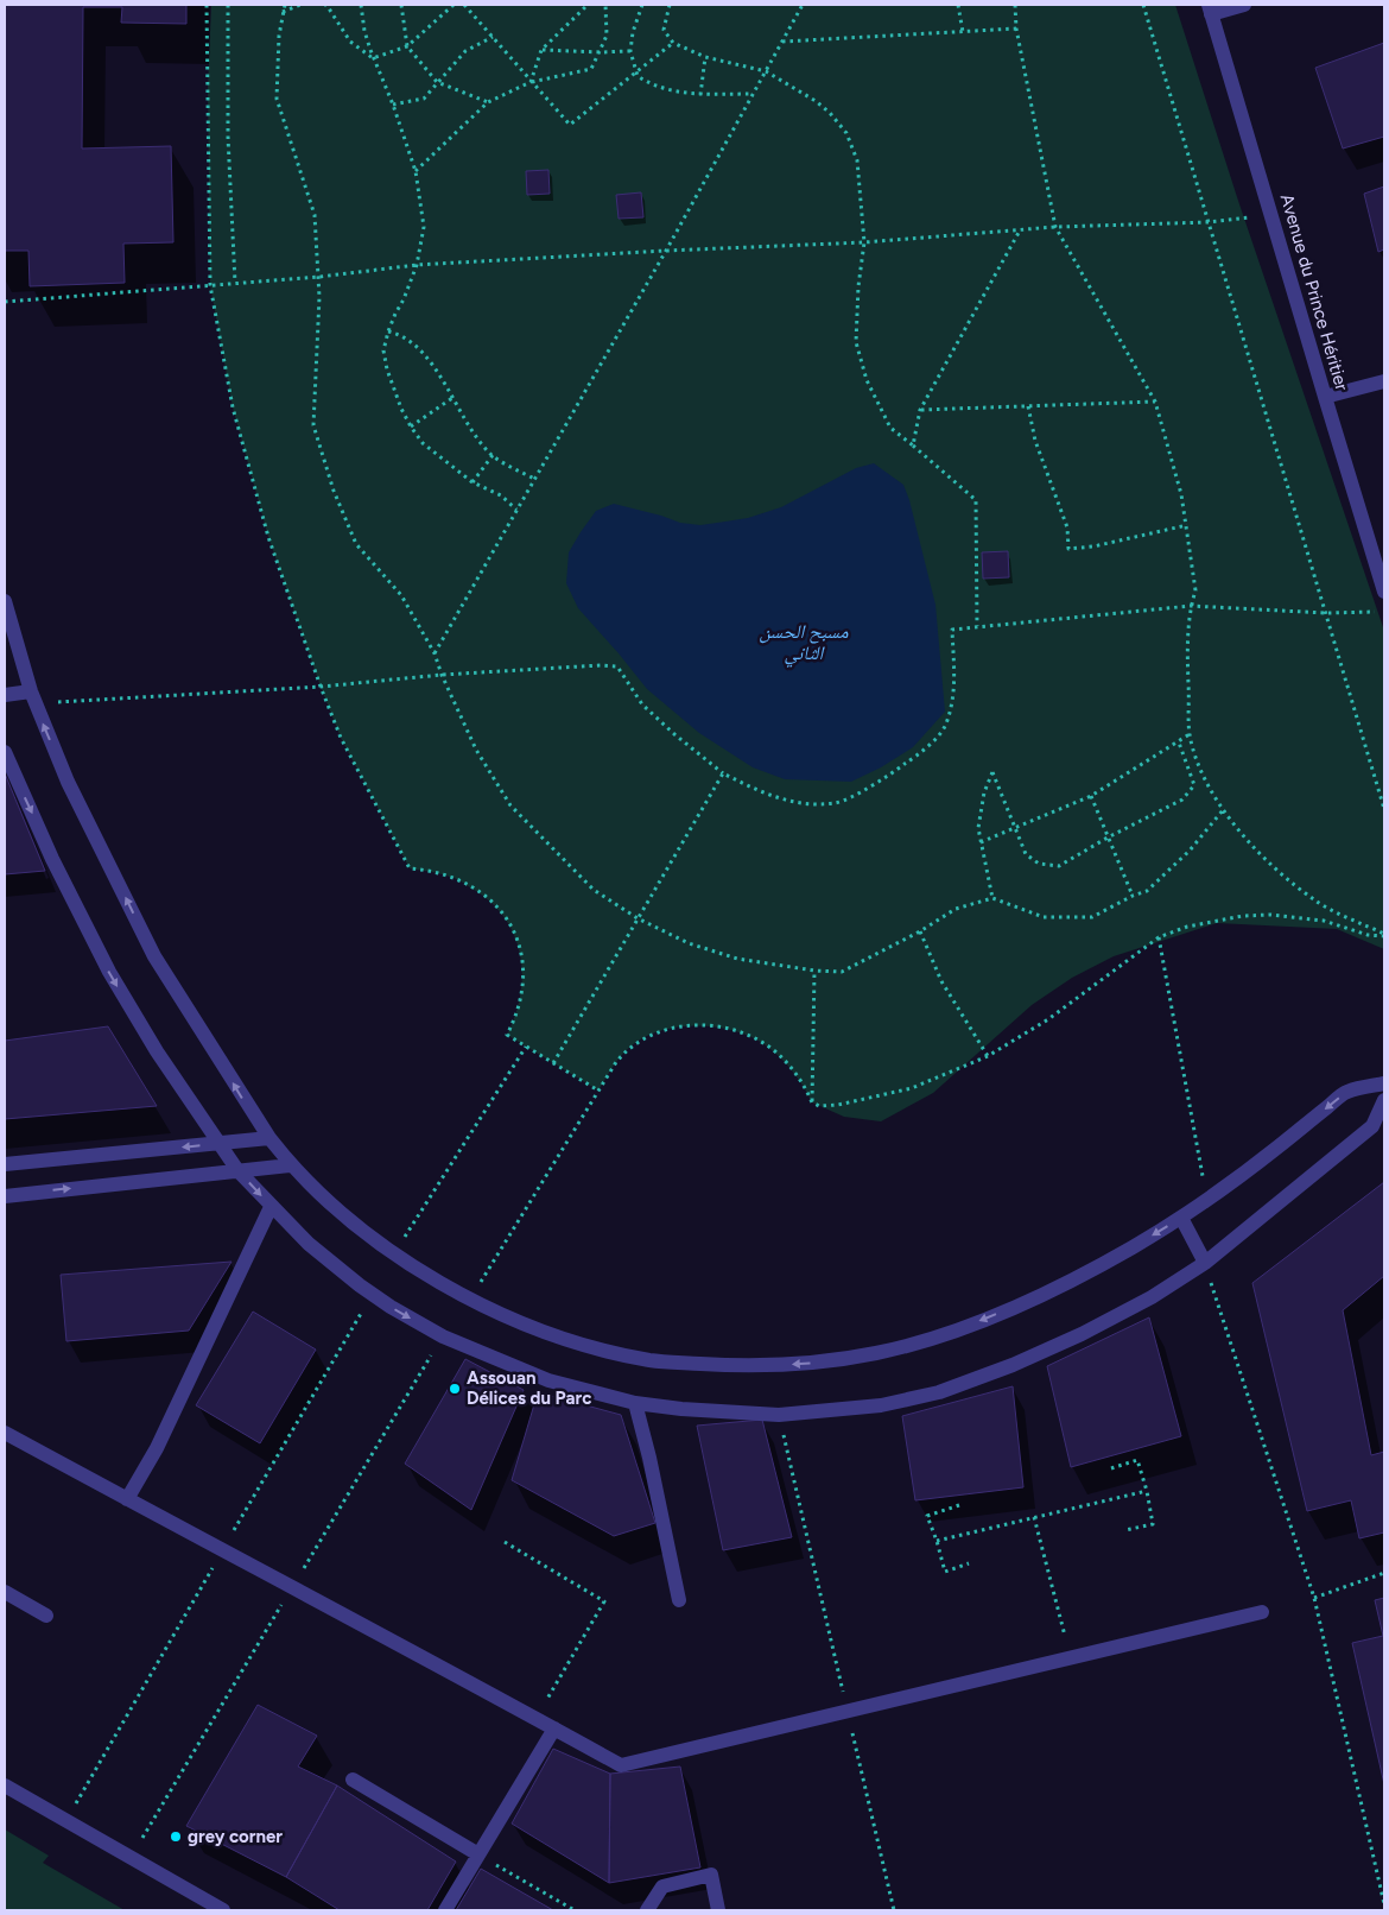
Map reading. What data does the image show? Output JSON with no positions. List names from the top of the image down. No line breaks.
{"streets":{"street":["Avenue du Prince Héritier"]},"water":["مسبح الحسن الثاني"],"places":["Assouan Délices du Parc","grey corner"]}
